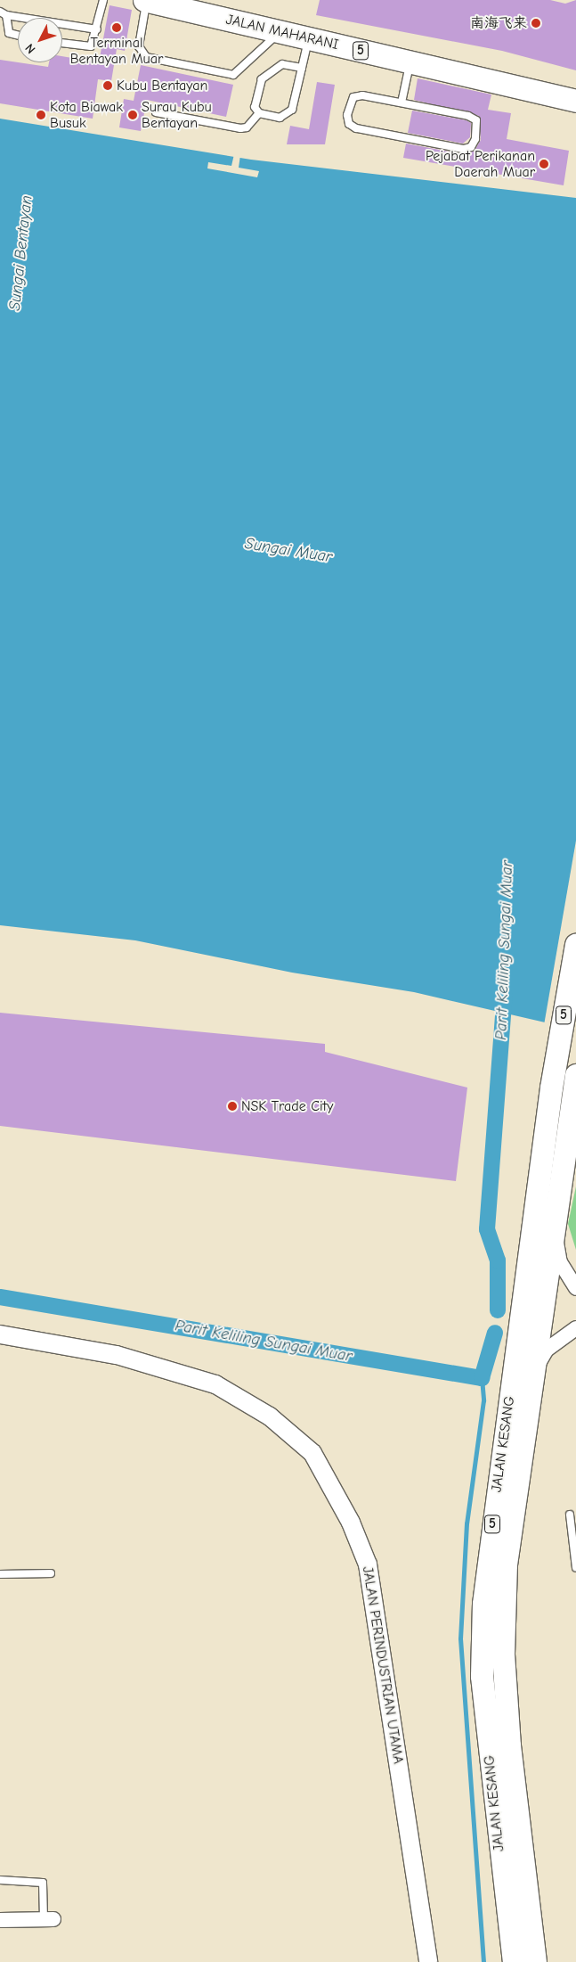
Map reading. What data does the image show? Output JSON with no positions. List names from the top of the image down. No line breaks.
{"streets":{"main road":["JALAN MAHARANI","5","JALAN KESANG"],"street":["JALAN PERINDUSTRIAN UTAMA"]},"water":["Sungai Bentayan","Sungai Muar","Parit Keliling Sungai Muar"],"places":["南海飞来","Terminal Bentayan Muar","Kubu Bentayan","Kota Biawak Busuk","Surau Kubu Bentayan","Pejabat Perikanan Daerah Muar","NSK Trade City"],"north":"bottom left"}
